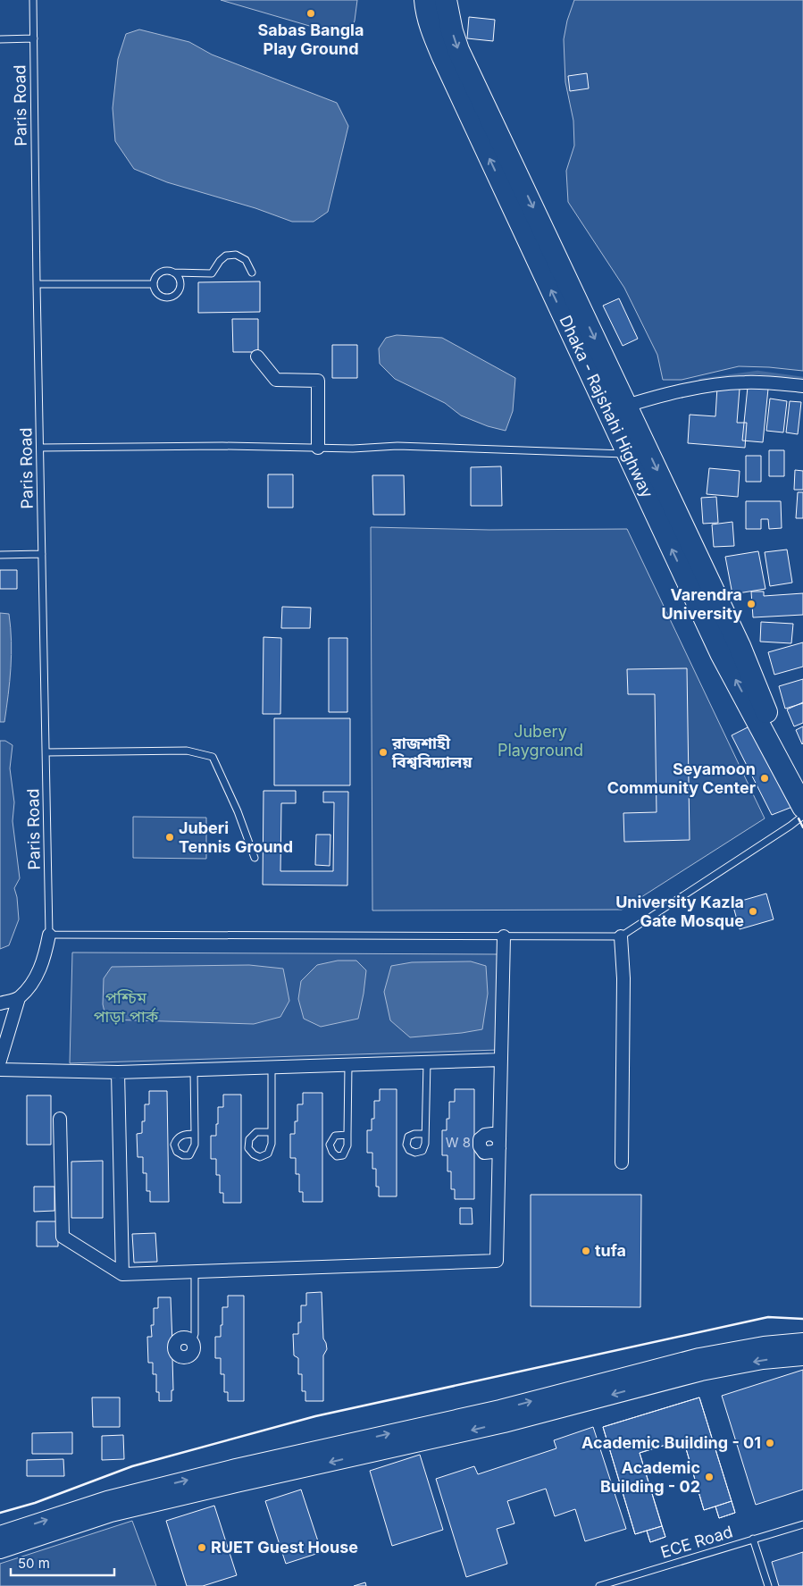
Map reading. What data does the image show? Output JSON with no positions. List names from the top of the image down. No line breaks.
{"streets":{"highway":["Dhaka - Rajshahi Highway"],"lane":["Paris Road","ECE Road"]},"parks":["Jubery Playground","পশ্চিম পাড়া পার্ক"],"places":["Sabas Bangla Play Ground","Varendra University","রাজশাহী বিশ্ববিদ্যালয়","Seyamoon Community Center","Juberi Tennis Ground","University Kazla Gate Mosque","tufa","Academic Building - 01","Academic Building - 02","RUET Guest House"],"house_numbers":["W 8"],"scale_bar":"50 m"}
